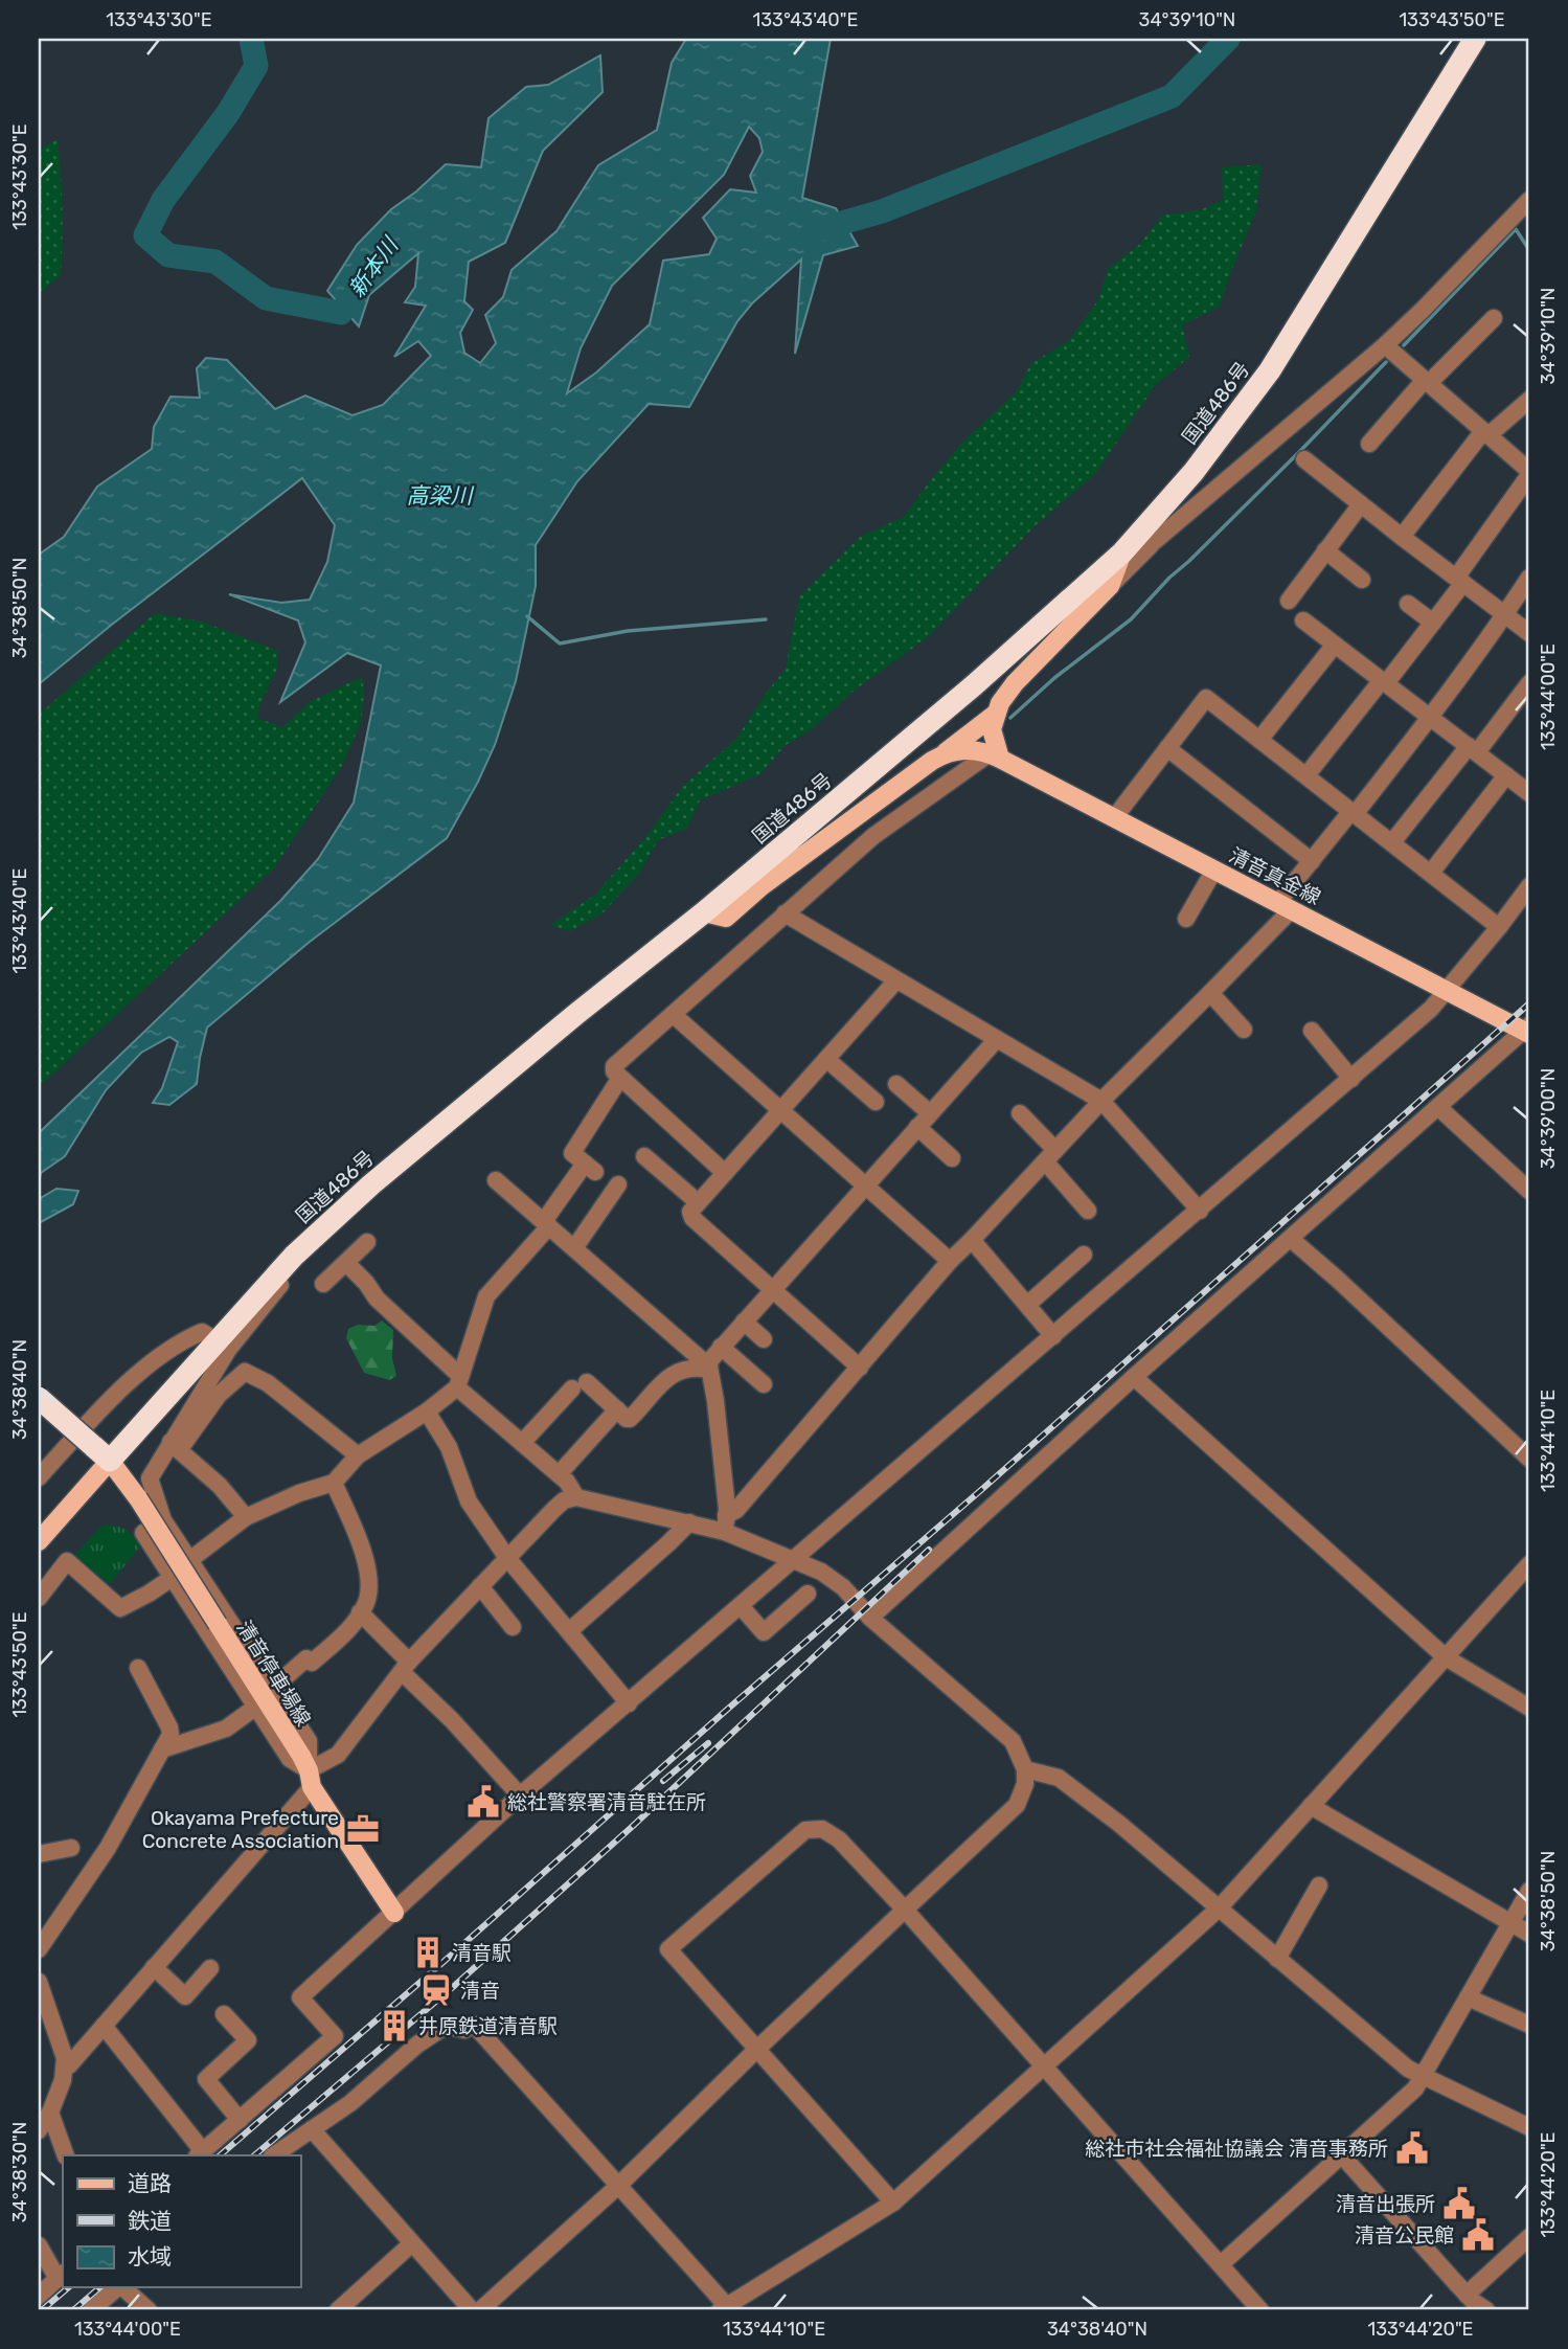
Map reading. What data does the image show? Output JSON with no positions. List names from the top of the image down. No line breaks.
{"streets":{"highway":["国道486号"],"main road":["清音真金線","清音停車場線"]},"crossings":[["国道486号","清音停車場線"]],"water":["新本川","高梁川"],"places":{"public building":["総社警察署清音駐在所","総社市社会福祉協議会 清音事務所","清音出張所","清音公民館"],"office":["Okayama Prefecture Concrete Association"],"building":["清音駅","井原鉄道清音駅"],"station":["清音"]},"legend":["道路","鉄道","水域"],"coordinates":["133°43'30\"E","133°43'40\"E","34°39'10\"N","133°43'50\"E","34°38'50\"N","133°44'00\"E","34°39'00\"N","34°38'40\"N","133°44'10\"E","34°38'30\"N","133°44'20\"E"]}
